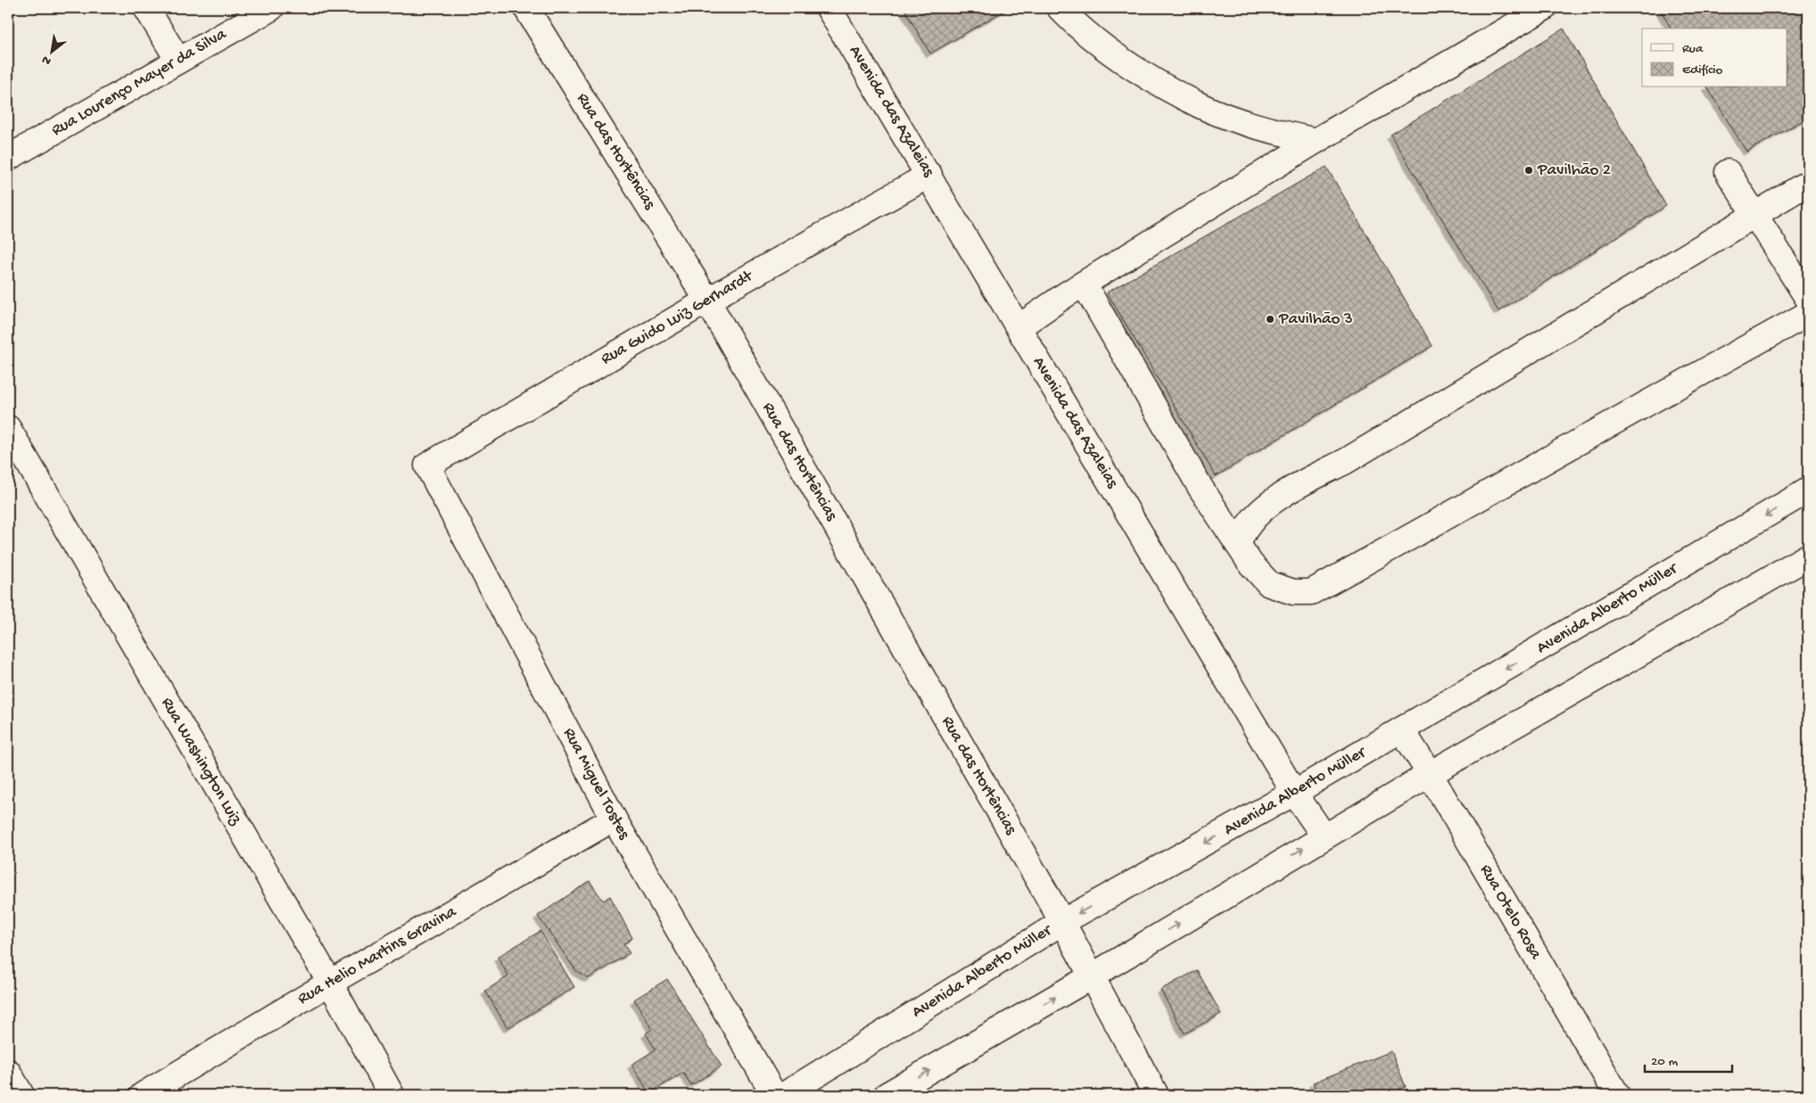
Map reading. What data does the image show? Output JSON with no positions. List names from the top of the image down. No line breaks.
{"streets":{"street":["Rua Lourenço Mayer da Silva","Avenida das Azaleias","Rua das Hortências","Rua Guido Luiz Gerhardt","Avenida Alberto Müller","Rua Washington Luiz","Rua Miguel Tostes","Rua Otelo Rosa","Rua Helio Martins Gravina"]},"crossings":[["Avenida das Azaleias","Rua Guido Luiz Gerhardt"],["Avenida das Azaleias","Avenida Alberto Müller"],["Rua das Hortências","Rua Guido Luiz Gerhardt"],["Rua das Hortências","Avenida Alberto Müller"],["Rua Guido Luiz Gerhardt","Rua Miguel Tostes"],["Avenida Alberto Müller","Rua Otelo Rosa"],["Rua Washington Luiz","Rua Helio Martins Gravina"],["Rua Miguel Tostes","Rua Helio Martins Gravina"]],"places":["Pavilhão 2","Pavilhão 3"],"legend":["Rua","Edifício"],"scale_bar":"20 m","north":"bottom left"}
